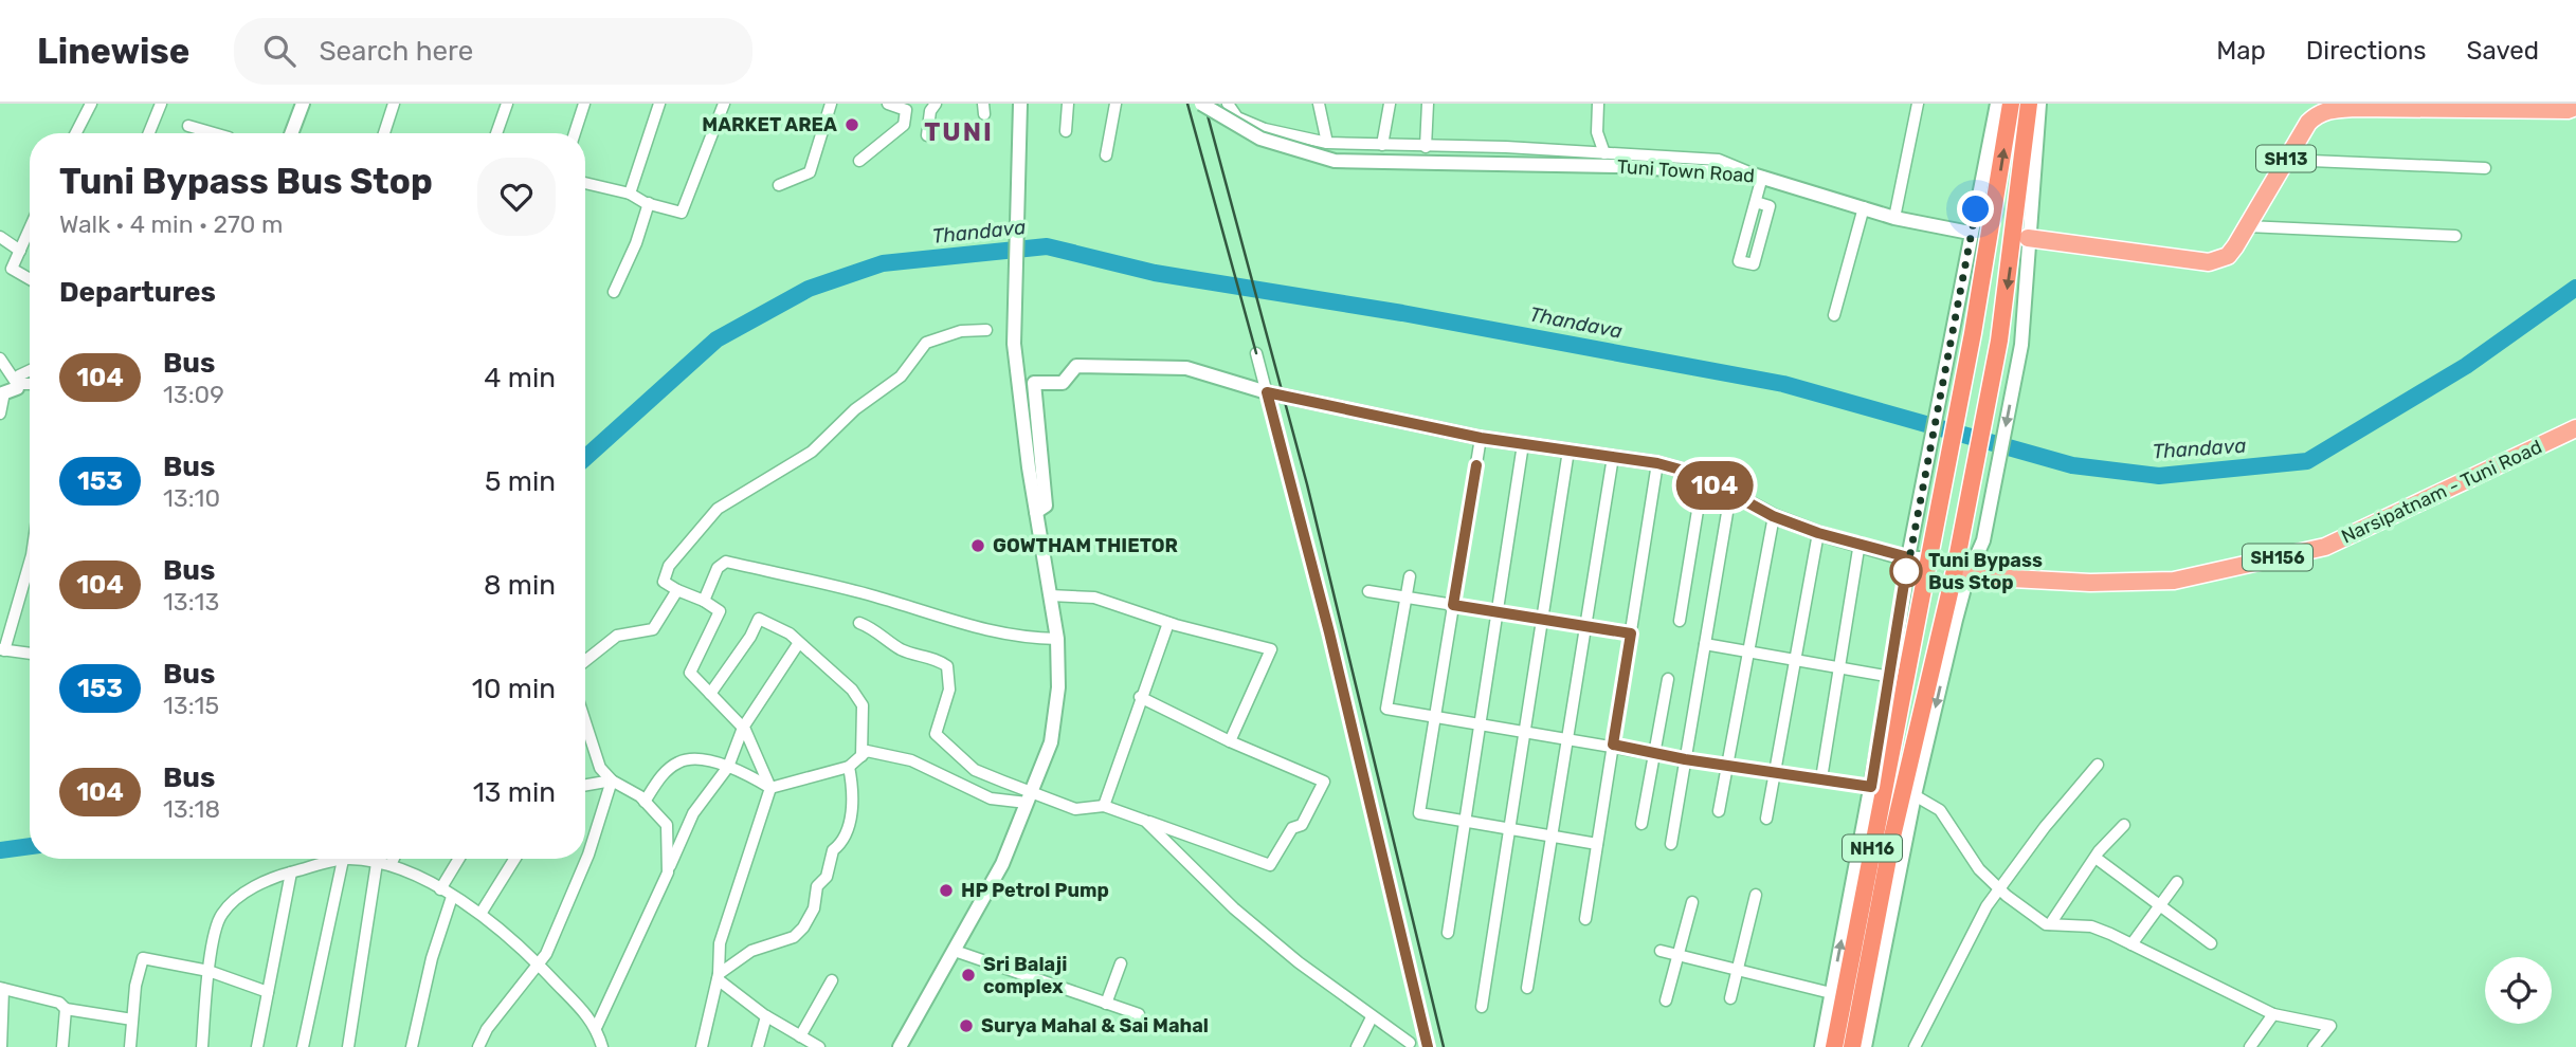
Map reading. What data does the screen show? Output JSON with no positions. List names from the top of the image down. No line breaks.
{"streets":{"highway":["NH16"],"main road":["SH13","Narsipatnam - Tuni Road","SH156"],"street":["Tuni Town Road"]},"crossings":[["Narsipatnam - Tuni Road","NH16"]],"districts":["TUNI"],"water":["Thandava"],"places":["MARKET AREA","GOWTHAM THIETOR","Tuni Bypass Bus Stop","HP Petrol Pump","Sri Balaji complex","Surya Mahal & Sai Mahal"],"lines":["bus line 104"],"page":{"header":"Linewise","search":"Search here","nav":["Map","Directions","Saved"],"on_map":"104","heading":[["Tuni Bypass Bus Stop","Walk · 4 min · 270 m"],"Departures"],"list":[{"mark":"104","name":"Bus","note":"13:09","value":"4 min"},{"mark":"153","name":"Bus","note":"13:10","value":"5 min"},{"mark":"104","name":"Bus","note":"13:13","value":"8 min"},{"mark":"153","name":"Bus","note":"13:15","value":"10 min"},{"mark":"104","name":"Bus","note":"13:18","value":"13 min"}]}}
